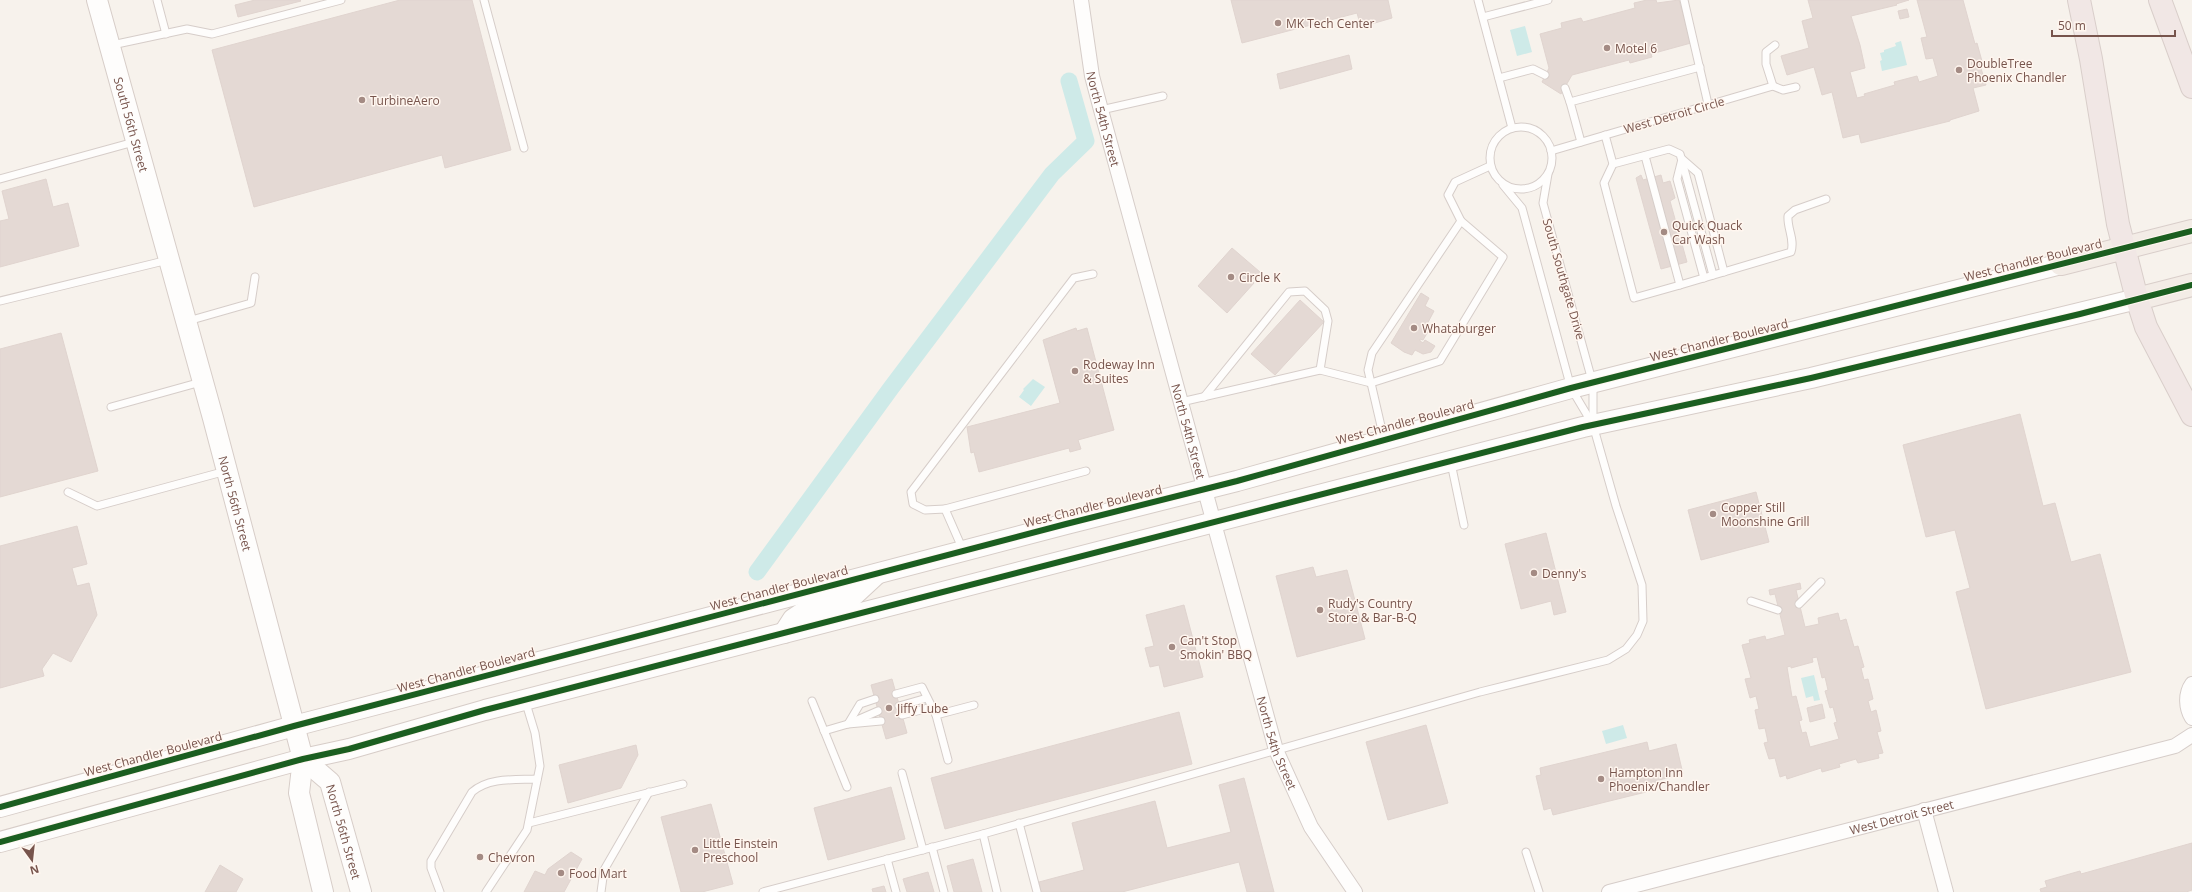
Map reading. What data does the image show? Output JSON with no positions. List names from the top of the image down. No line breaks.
{"streets":{"main road":["South 56th Street","West Chandler Boulevard","North 56th Street"],"street":["North 54th Street","West Detroit Street"],"lane":["West Detroit Circle","South Southgate Drive"]},"crossings":[["West Detroit Circle","South Southgate Drive"],["North 54th Street","West Chandler Boulevard"],["South 56th Street","North 56th Street"],["West Chandler Boulevard","South Southgate Drive"],["West Chandler Boulevard","North 56th Street"]],"places":["MK Tech Center","Motel 6","DoubleTree Phoenix Chandler","TurbineAero","Quick Quack Car Wash","Circle K","Whataburger","Rodeway Inn & Suites","Copper Still Moonshine Grill","Denny's","Rudy's Country Store & Bar-B-Q","Can't Stop Smokin' BBQ","Jiffy Lube","Hampton Inn Phoenix/Chandler","Little Einstein Preschool","Chevron","Food Mart"],"scale_bar":"50 m","north":"bottom"}
